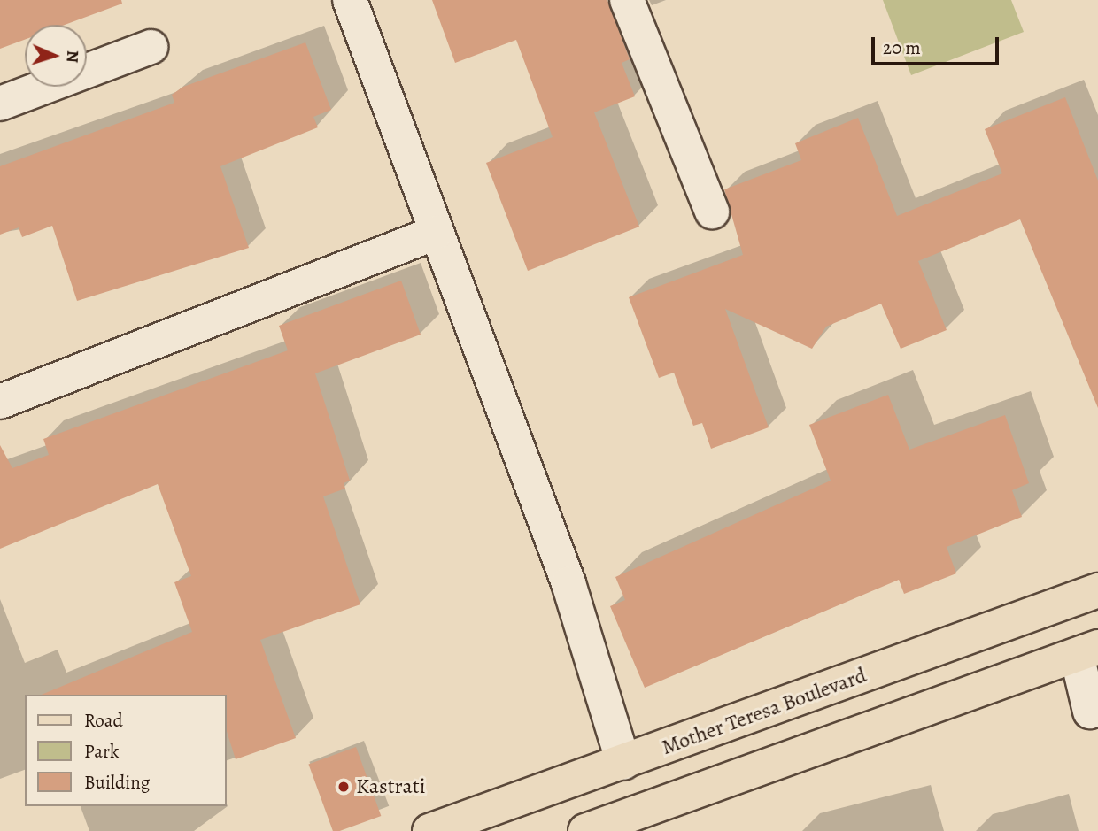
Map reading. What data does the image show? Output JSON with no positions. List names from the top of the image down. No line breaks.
{"streets":{"main road":["Mother Teresa Boulevard"]},"places":["Kastrati"],"legend":["Road","Park","Building"],"scale_bar":"20 m","north":"right"}
